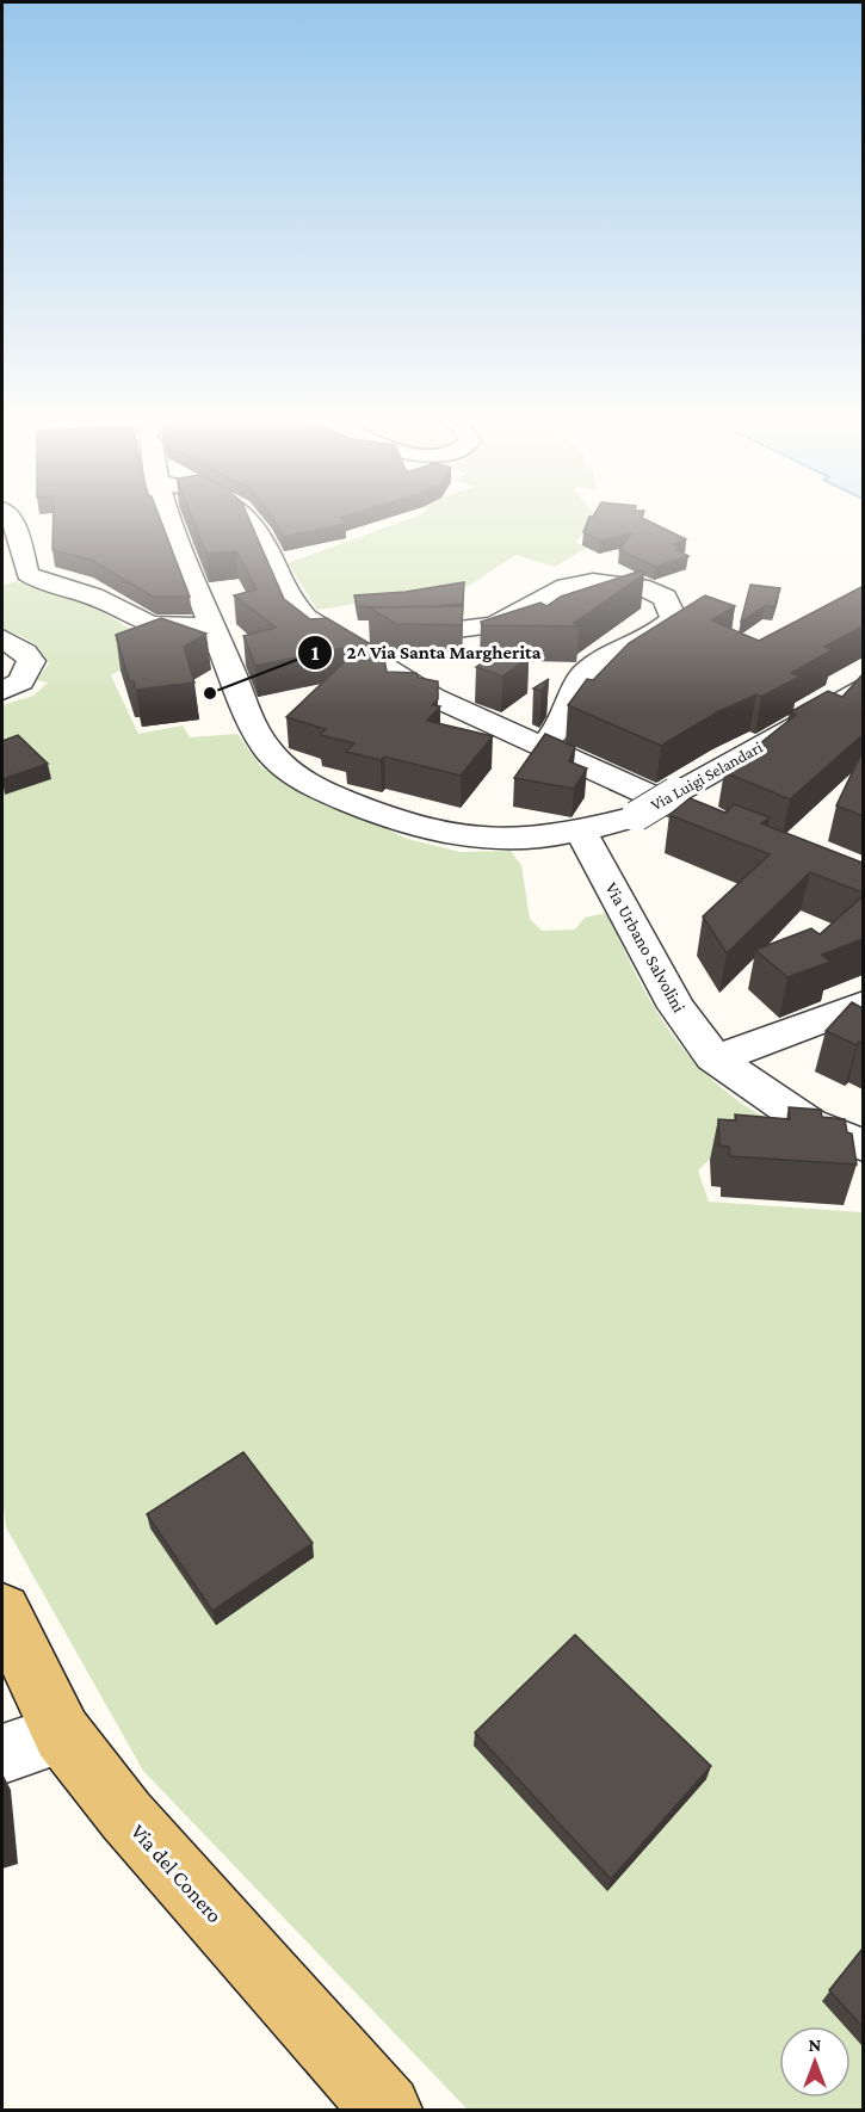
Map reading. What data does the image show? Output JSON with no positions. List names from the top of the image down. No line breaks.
{"streets":{"main road":["Via del Conero"],"street":["Via Luigi Selandari","Via Urbano Salvolini"]},"crossings":[["Via Luigi Selandari","Via Urbano Salvolini"]],"places":["2^ Via Santa Margherita"],"north":"top"}
